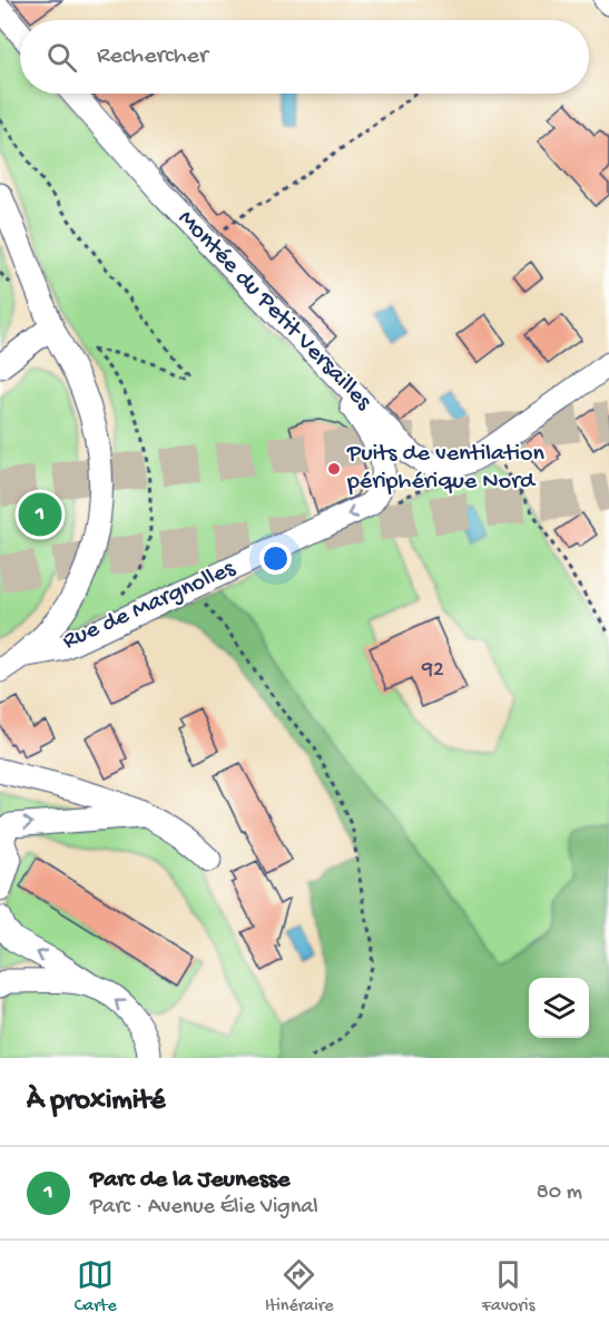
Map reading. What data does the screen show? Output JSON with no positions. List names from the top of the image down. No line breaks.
{"streets":{"street":["Montée du Petit Versailles","Rue de Margnolles"]},"one_way":["Rue de Margnolles"],"places":["Puits de ventilation périphérique Nord"],"house_numbers":["92"],"page":{"search":"Rechercher","pins":"1","heading":"À proximité","list":[{"mark":"1","name":"Parc de la Jeunesse","note":"Parc · Avenue Élie Vignal","value":"80 m"}],"nav":["Carte","Itinéraire","Favoris"]}}
